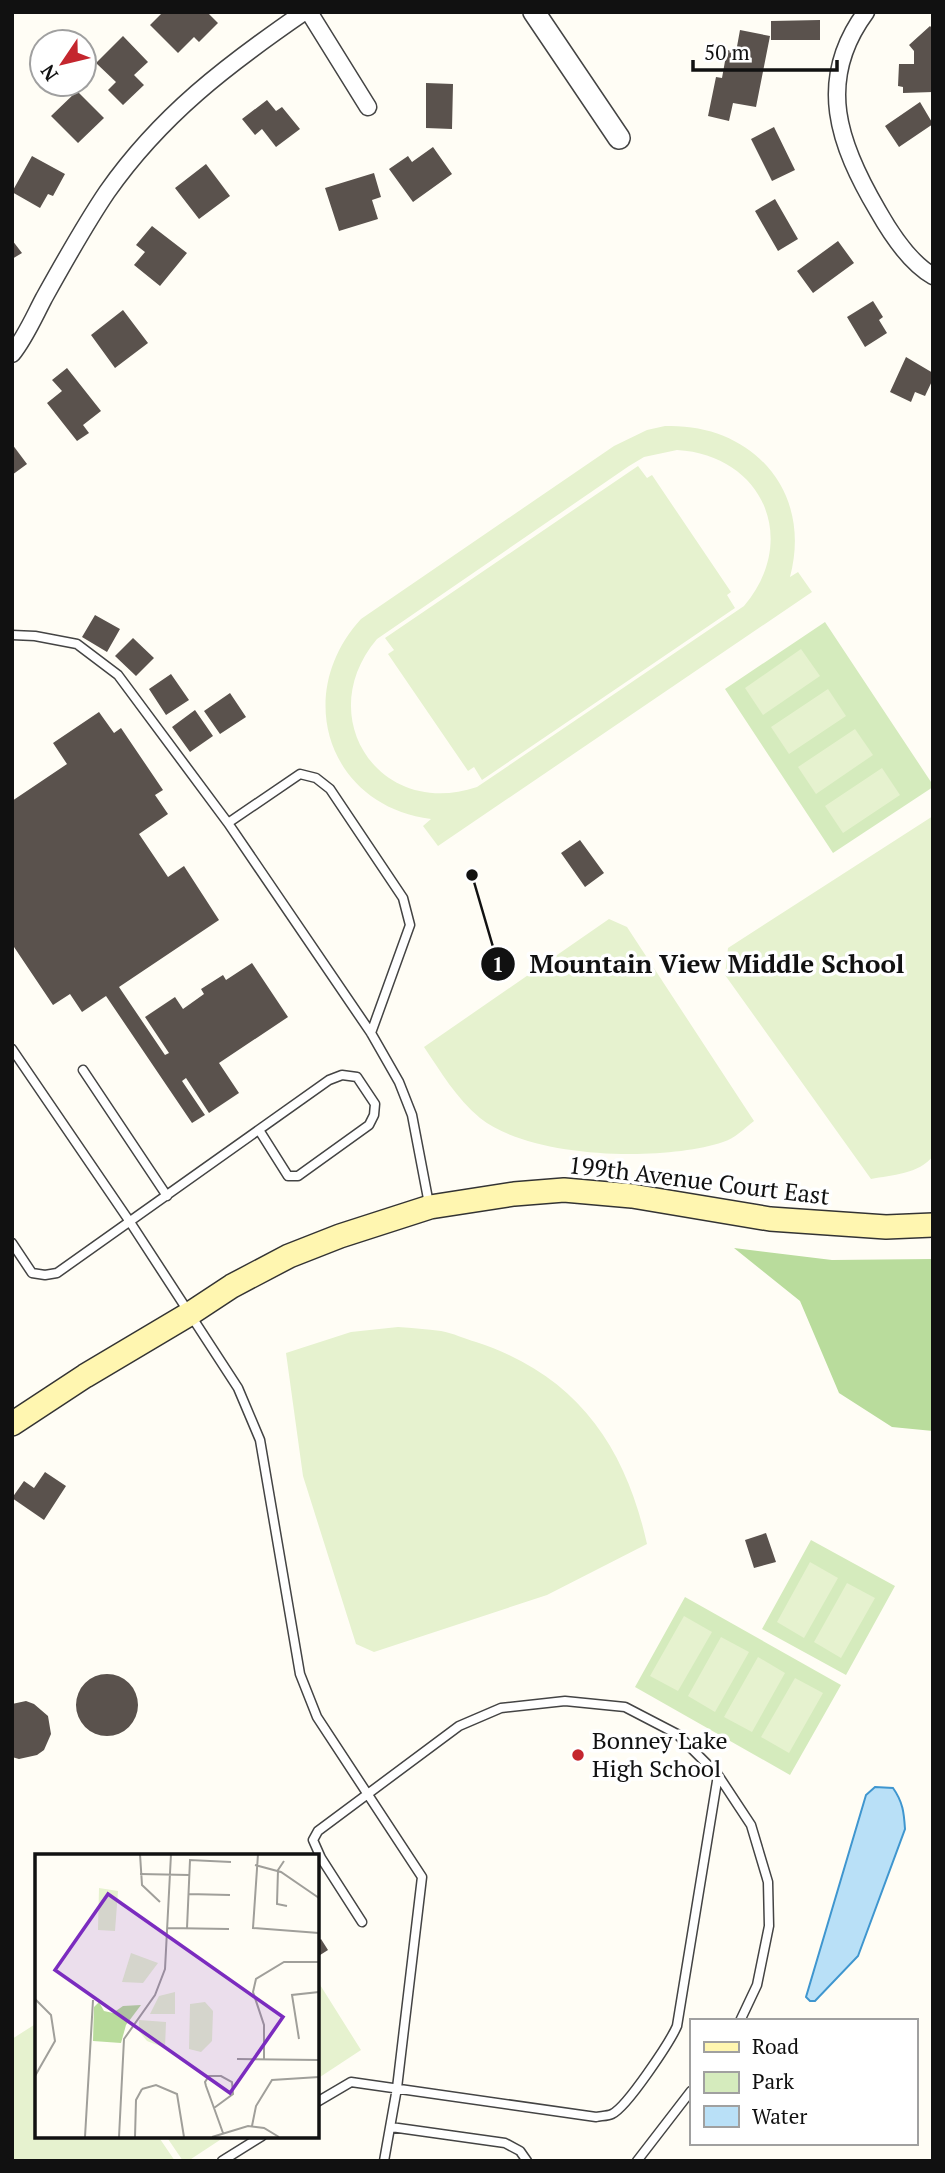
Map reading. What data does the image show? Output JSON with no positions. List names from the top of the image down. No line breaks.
{"streets":{"main road":["199th Avenue Court East"]},"places":["Mountain View Middle School","Bonney Lake High School"],"legend":["Road","Park","Water"],"scale_bar":"50 m","north":"bottom left"}
